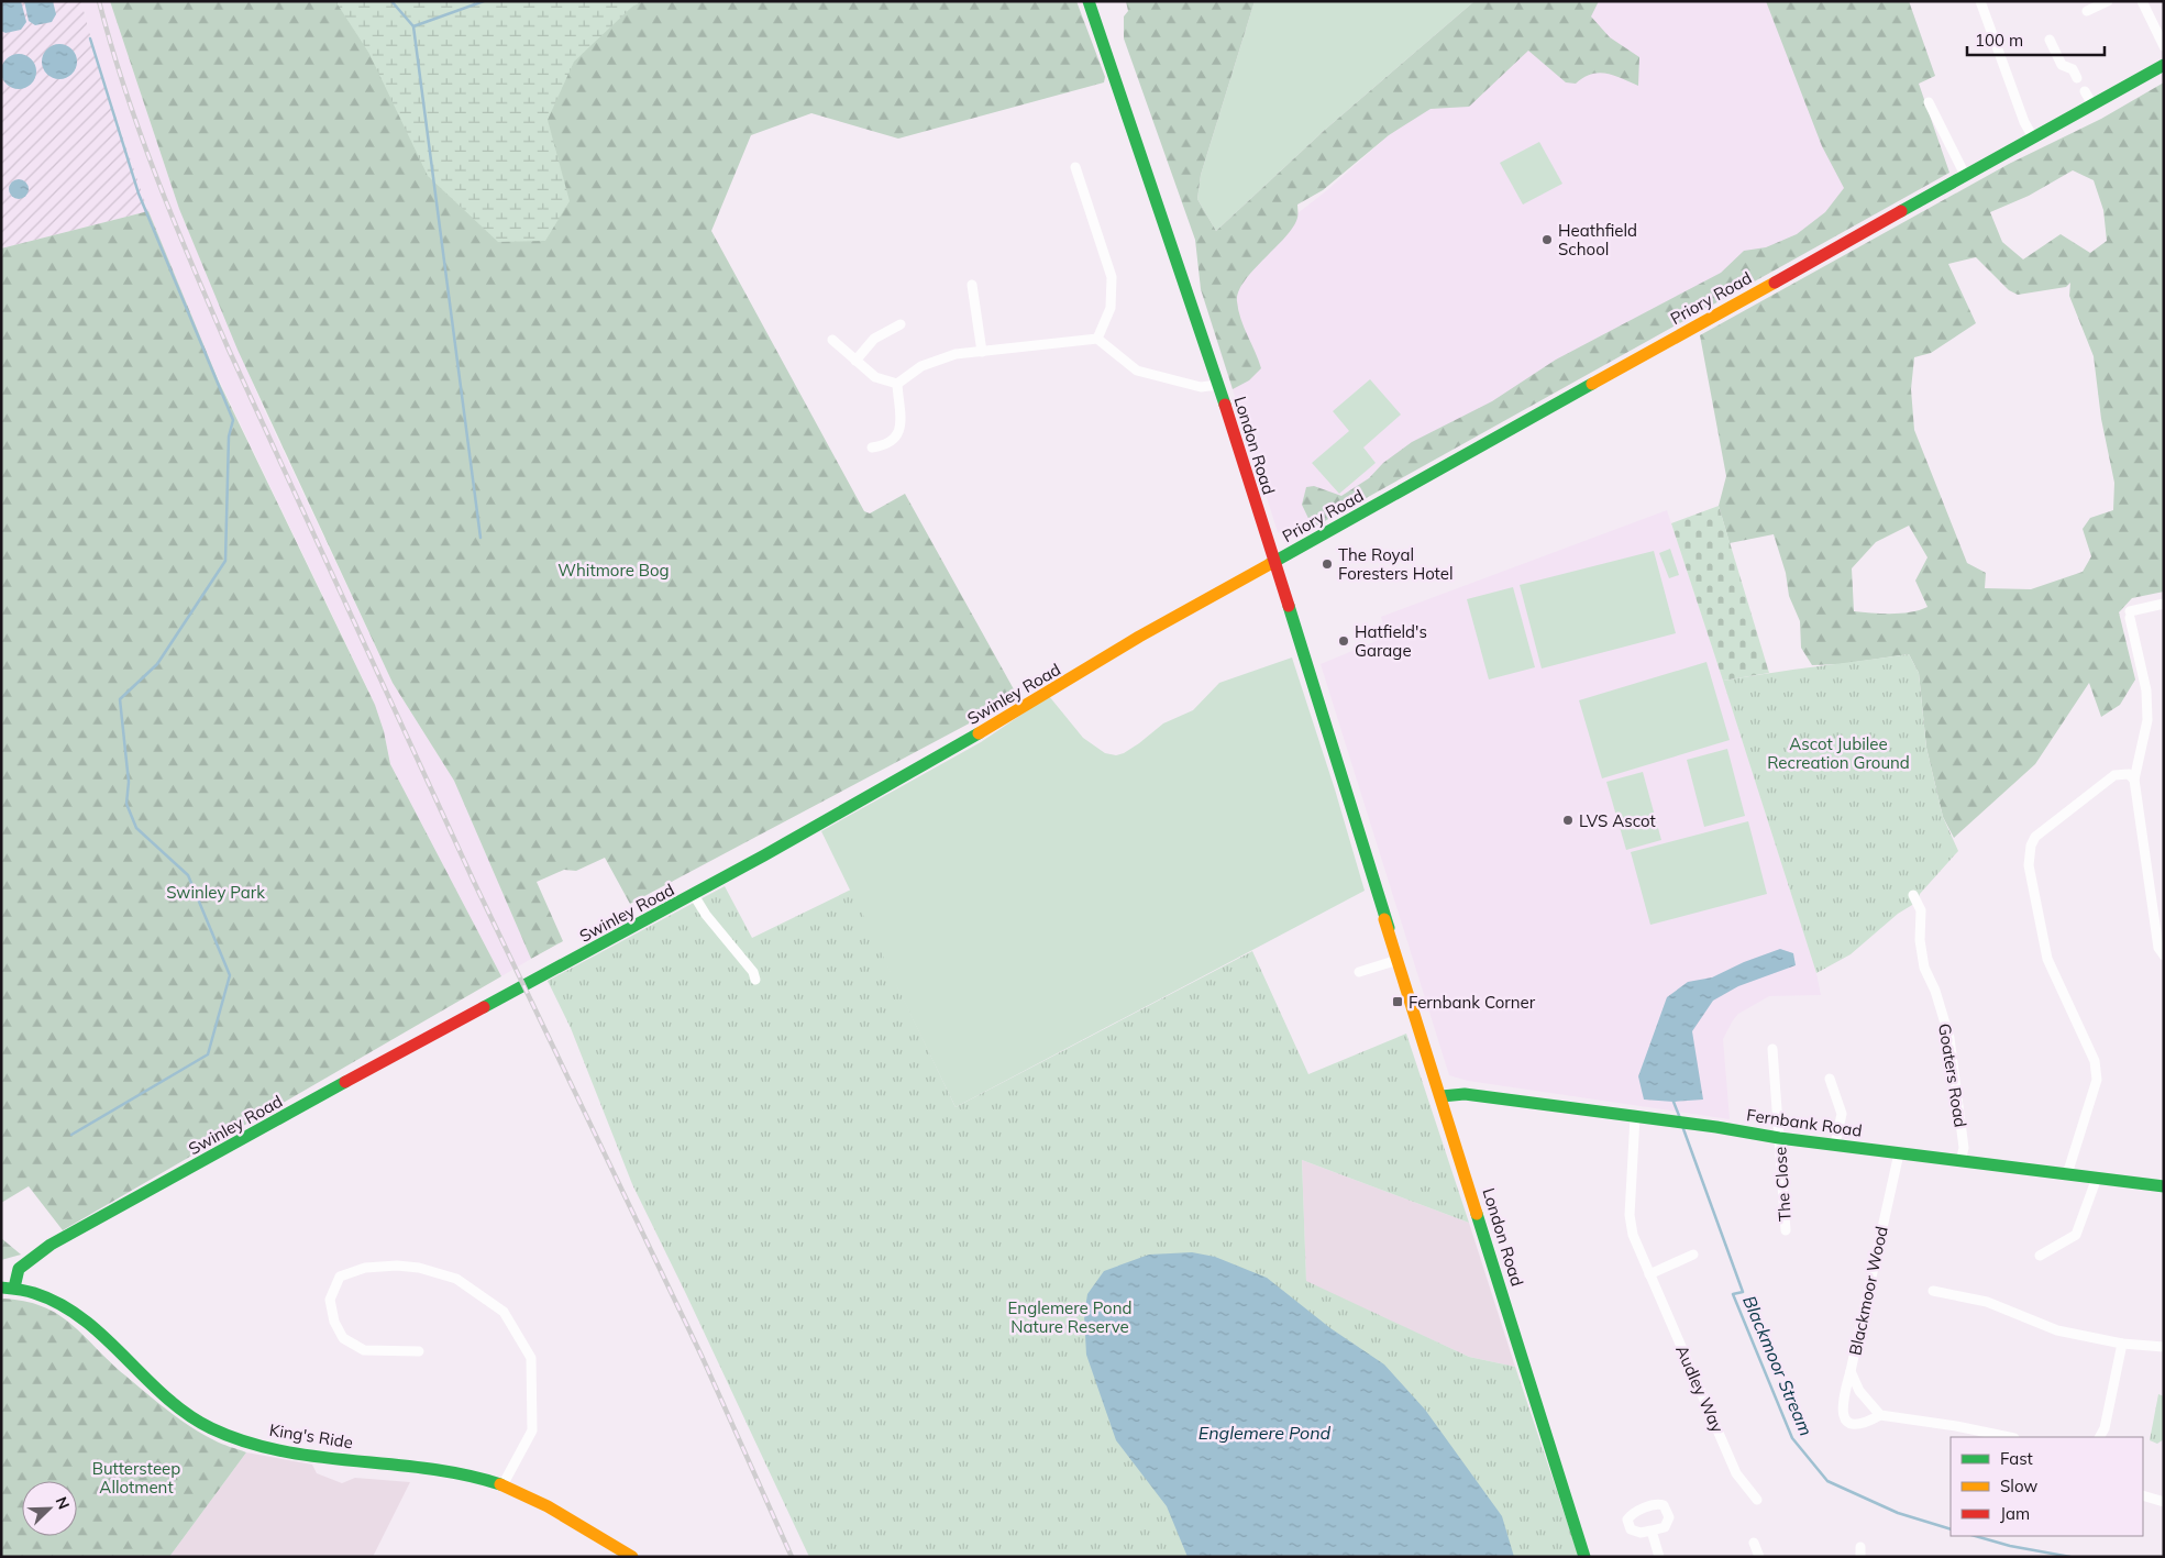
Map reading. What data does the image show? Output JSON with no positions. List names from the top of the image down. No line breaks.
{"streets":{"main road":["Priory Road","London Road","Swinley Road","Fernbank Road","King's Ride"],"street":["Goaters Road","The Close","Blackmoor Wood","Audley Way"]},"crossings":[["Priory Road","London Road"],["Priory Road","Swinley Road"],["London Road","Swinley Road"],["London Road","Fernbank Road"],["Swinley Road","King's Ride"],["Goaters Road","Fernbank Road"],["Fernbank Road","The Close"],["Fernbank Road","Blackmoor Wood"],["Fernbank Road","Audley Way"]],"water":["Blackmoor Stream","Englemere Pond"],"parks":["Whitmore Bog","Ascot Jubilee Recreation Ground","Swinley Park","Englemere Pond Nature Reserve","Buttersteep Allotment"],"places":{"other":["Heathfield School","The Royal Foresters Hotel","Hatfield's Garage","LVS Ascot"],"transit":["Fernbank Corner"]},"legend":["Fast","Slow","Jam"],"scale_bar":"100 m","north":"top right"}
